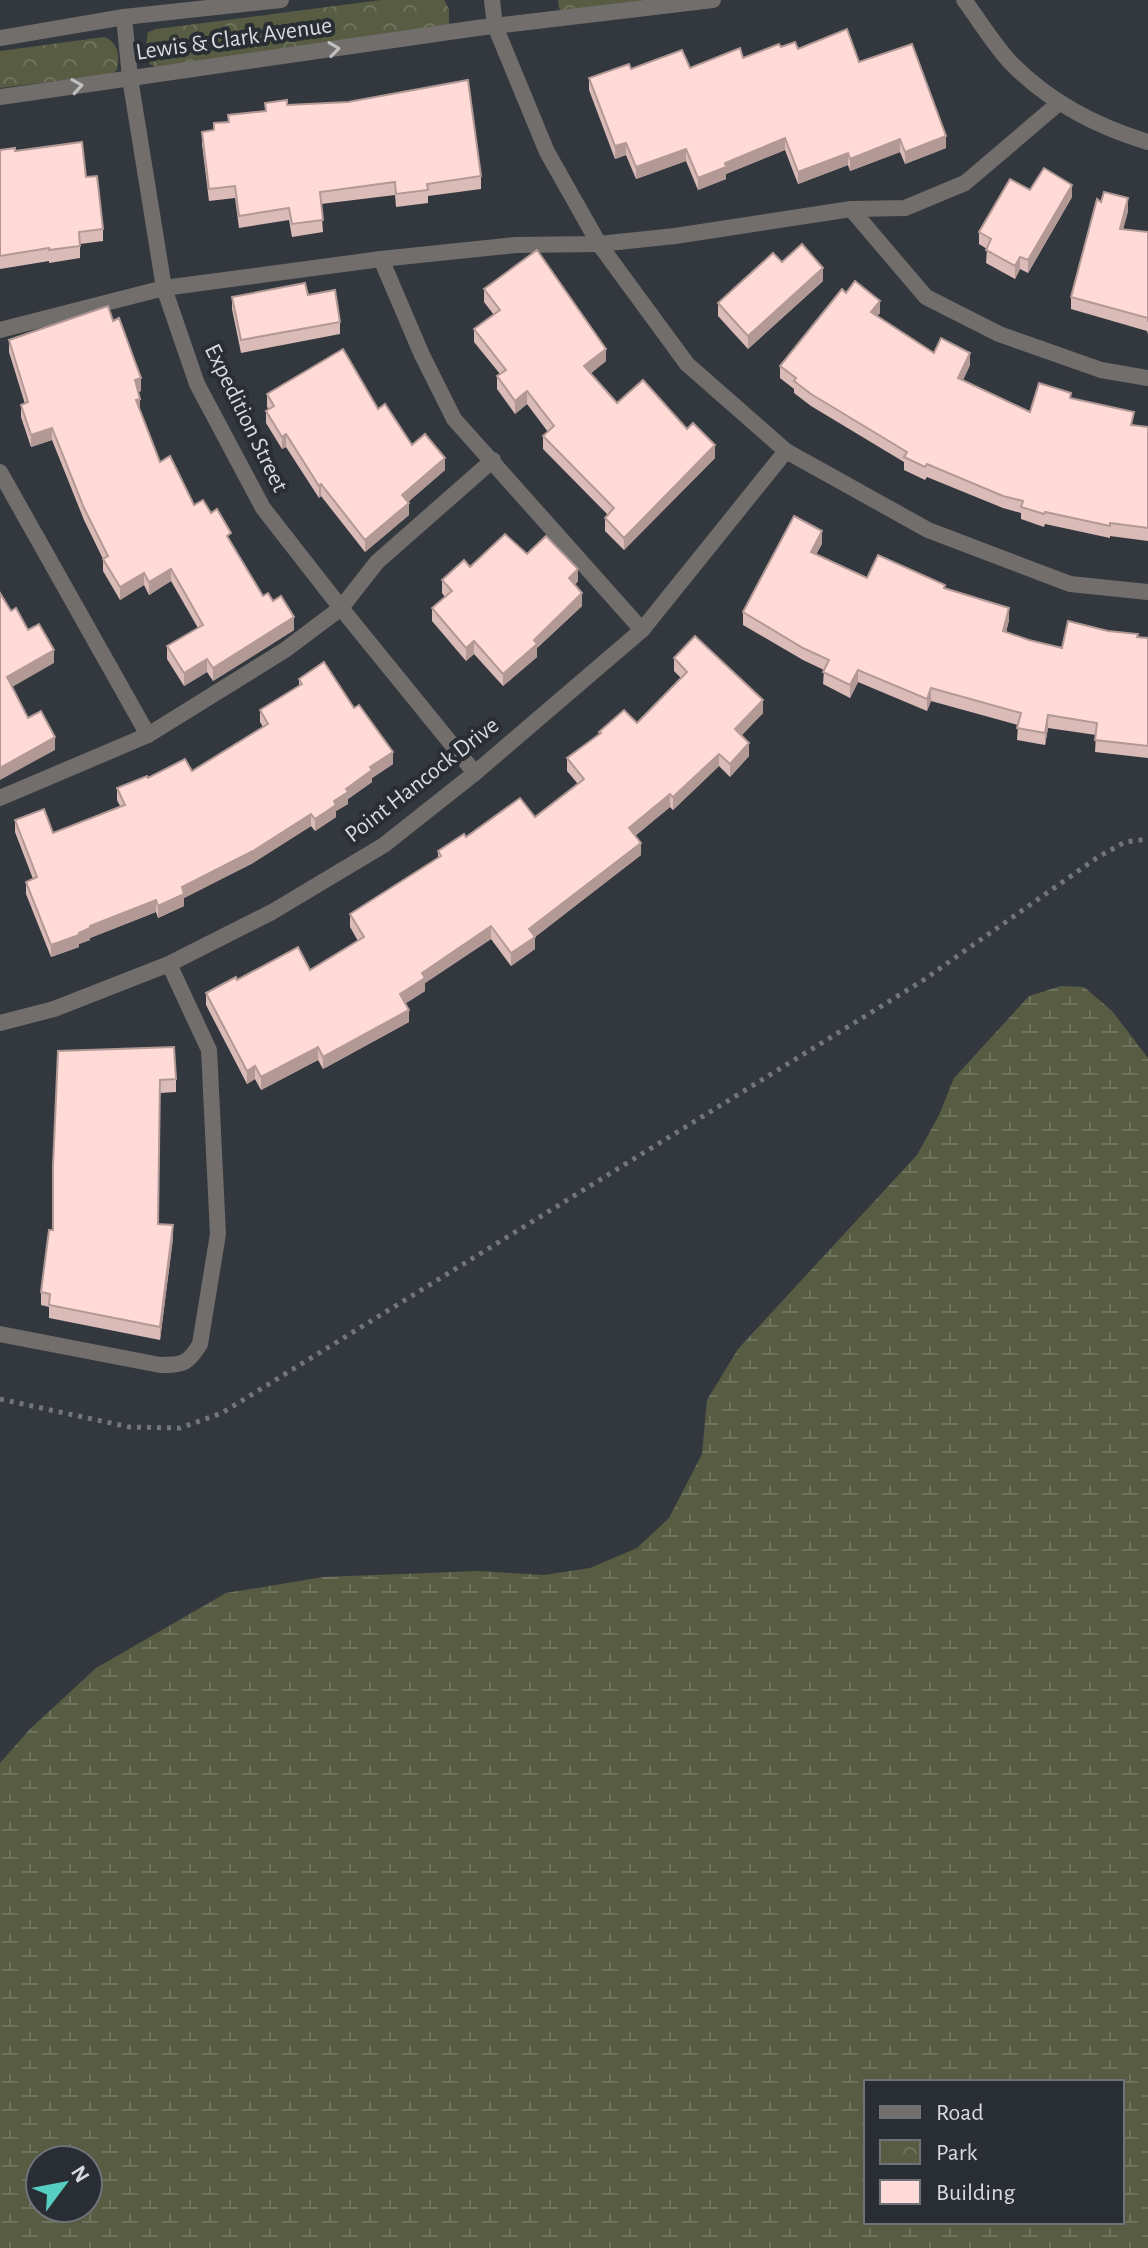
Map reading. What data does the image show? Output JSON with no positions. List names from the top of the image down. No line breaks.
{"streets":{"street":["Lewis & Clark Avenue","Expedition Street","Point Hancock Drive"]},"crossings":[["Lewis & Clark Avenue","Expedition Street"],["Expedition Street","Point Hancock Drive"]],"legend":["Road","Park","Building"],"north":"top right"}
